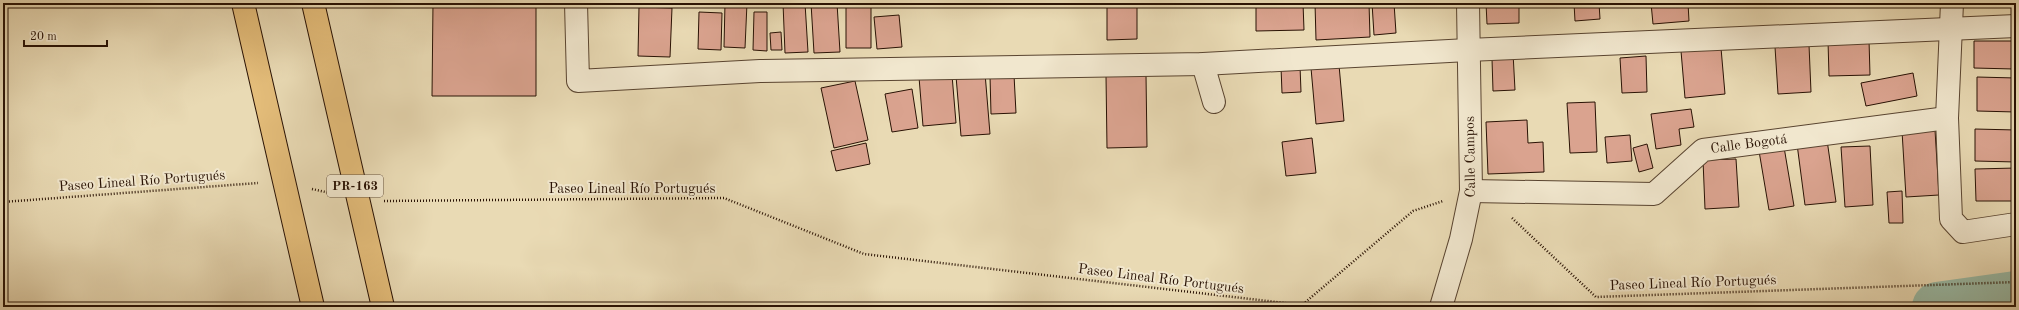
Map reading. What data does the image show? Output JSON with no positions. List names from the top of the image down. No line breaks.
{"streets":{"main road":["PR-163"],"street":["Calle Bogotá","Calle Campos"],"path":["Paseo Lineal Río Portugués"]},"crossings":[["Calle Bogotá","Calle Campos"],["Calle Bogotá","Paseo Lineal Río Portugués"],["Calle Campos","Paseo Lineal Río Portugués"],["Paseo Lineal Río Portugués","PR-163"]],"scale_bar":"20 m"}
